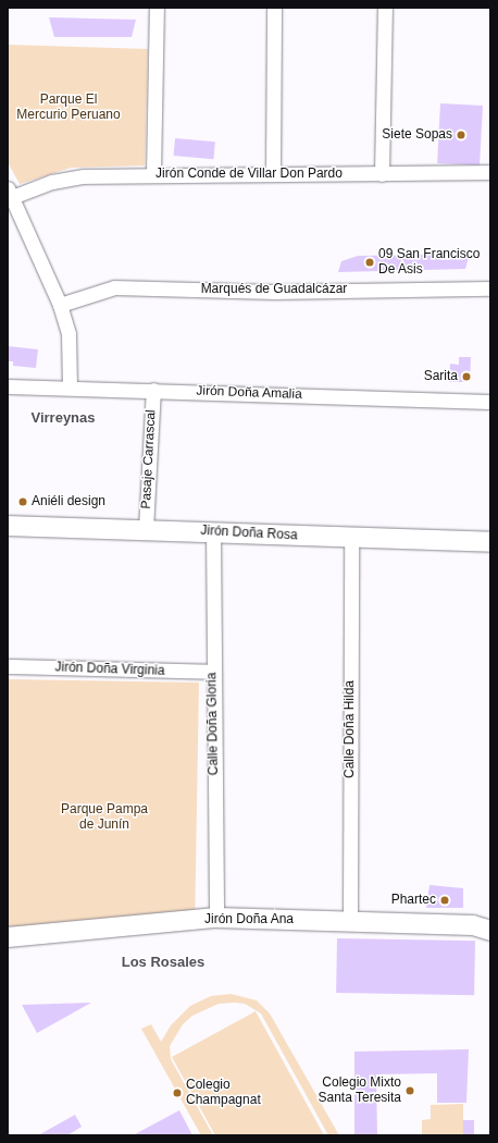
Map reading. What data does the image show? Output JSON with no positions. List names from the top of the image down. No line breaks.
{"streets":{"street":["Jirón Conde de Villar Don Pardo","Marqués de Guadalcázar","Jirón Doña Amalia","Pasaje Carrascal","Jirón Doña Rosa","Jirón Doña Virginia","Calle Doña Gloria","Calle Doña Hilda","Jirón Doña Ana"]},"crossings":[["Jirón Doña Amalia","Pasaje Carrascal"],["Pasaje Carrascal","Jirón Doña Rosa"],["Jirón Doña Rosa","Calle Doña Gloria"],["Jirón Doña Rosa","Calle Doña Hilda"],["Jirón Doña Virginia","Calle Doña Gloria"],["Calle Doña Gloria","Jirón Doña Ana"],["Calle Doña Hilda","Jirón Doña Ana"]],"districts":["Virreynas","Los Rosales"],"parks":["Parque El Mercurio Peruano","Parque Pampa de Junín"],"places":["Siete Sopas","09 San Francisco De Asis","Sarita","Aniéli design","Phartec","Colegio Mixto Santa Teresita","Colegio Champagnat"]}
